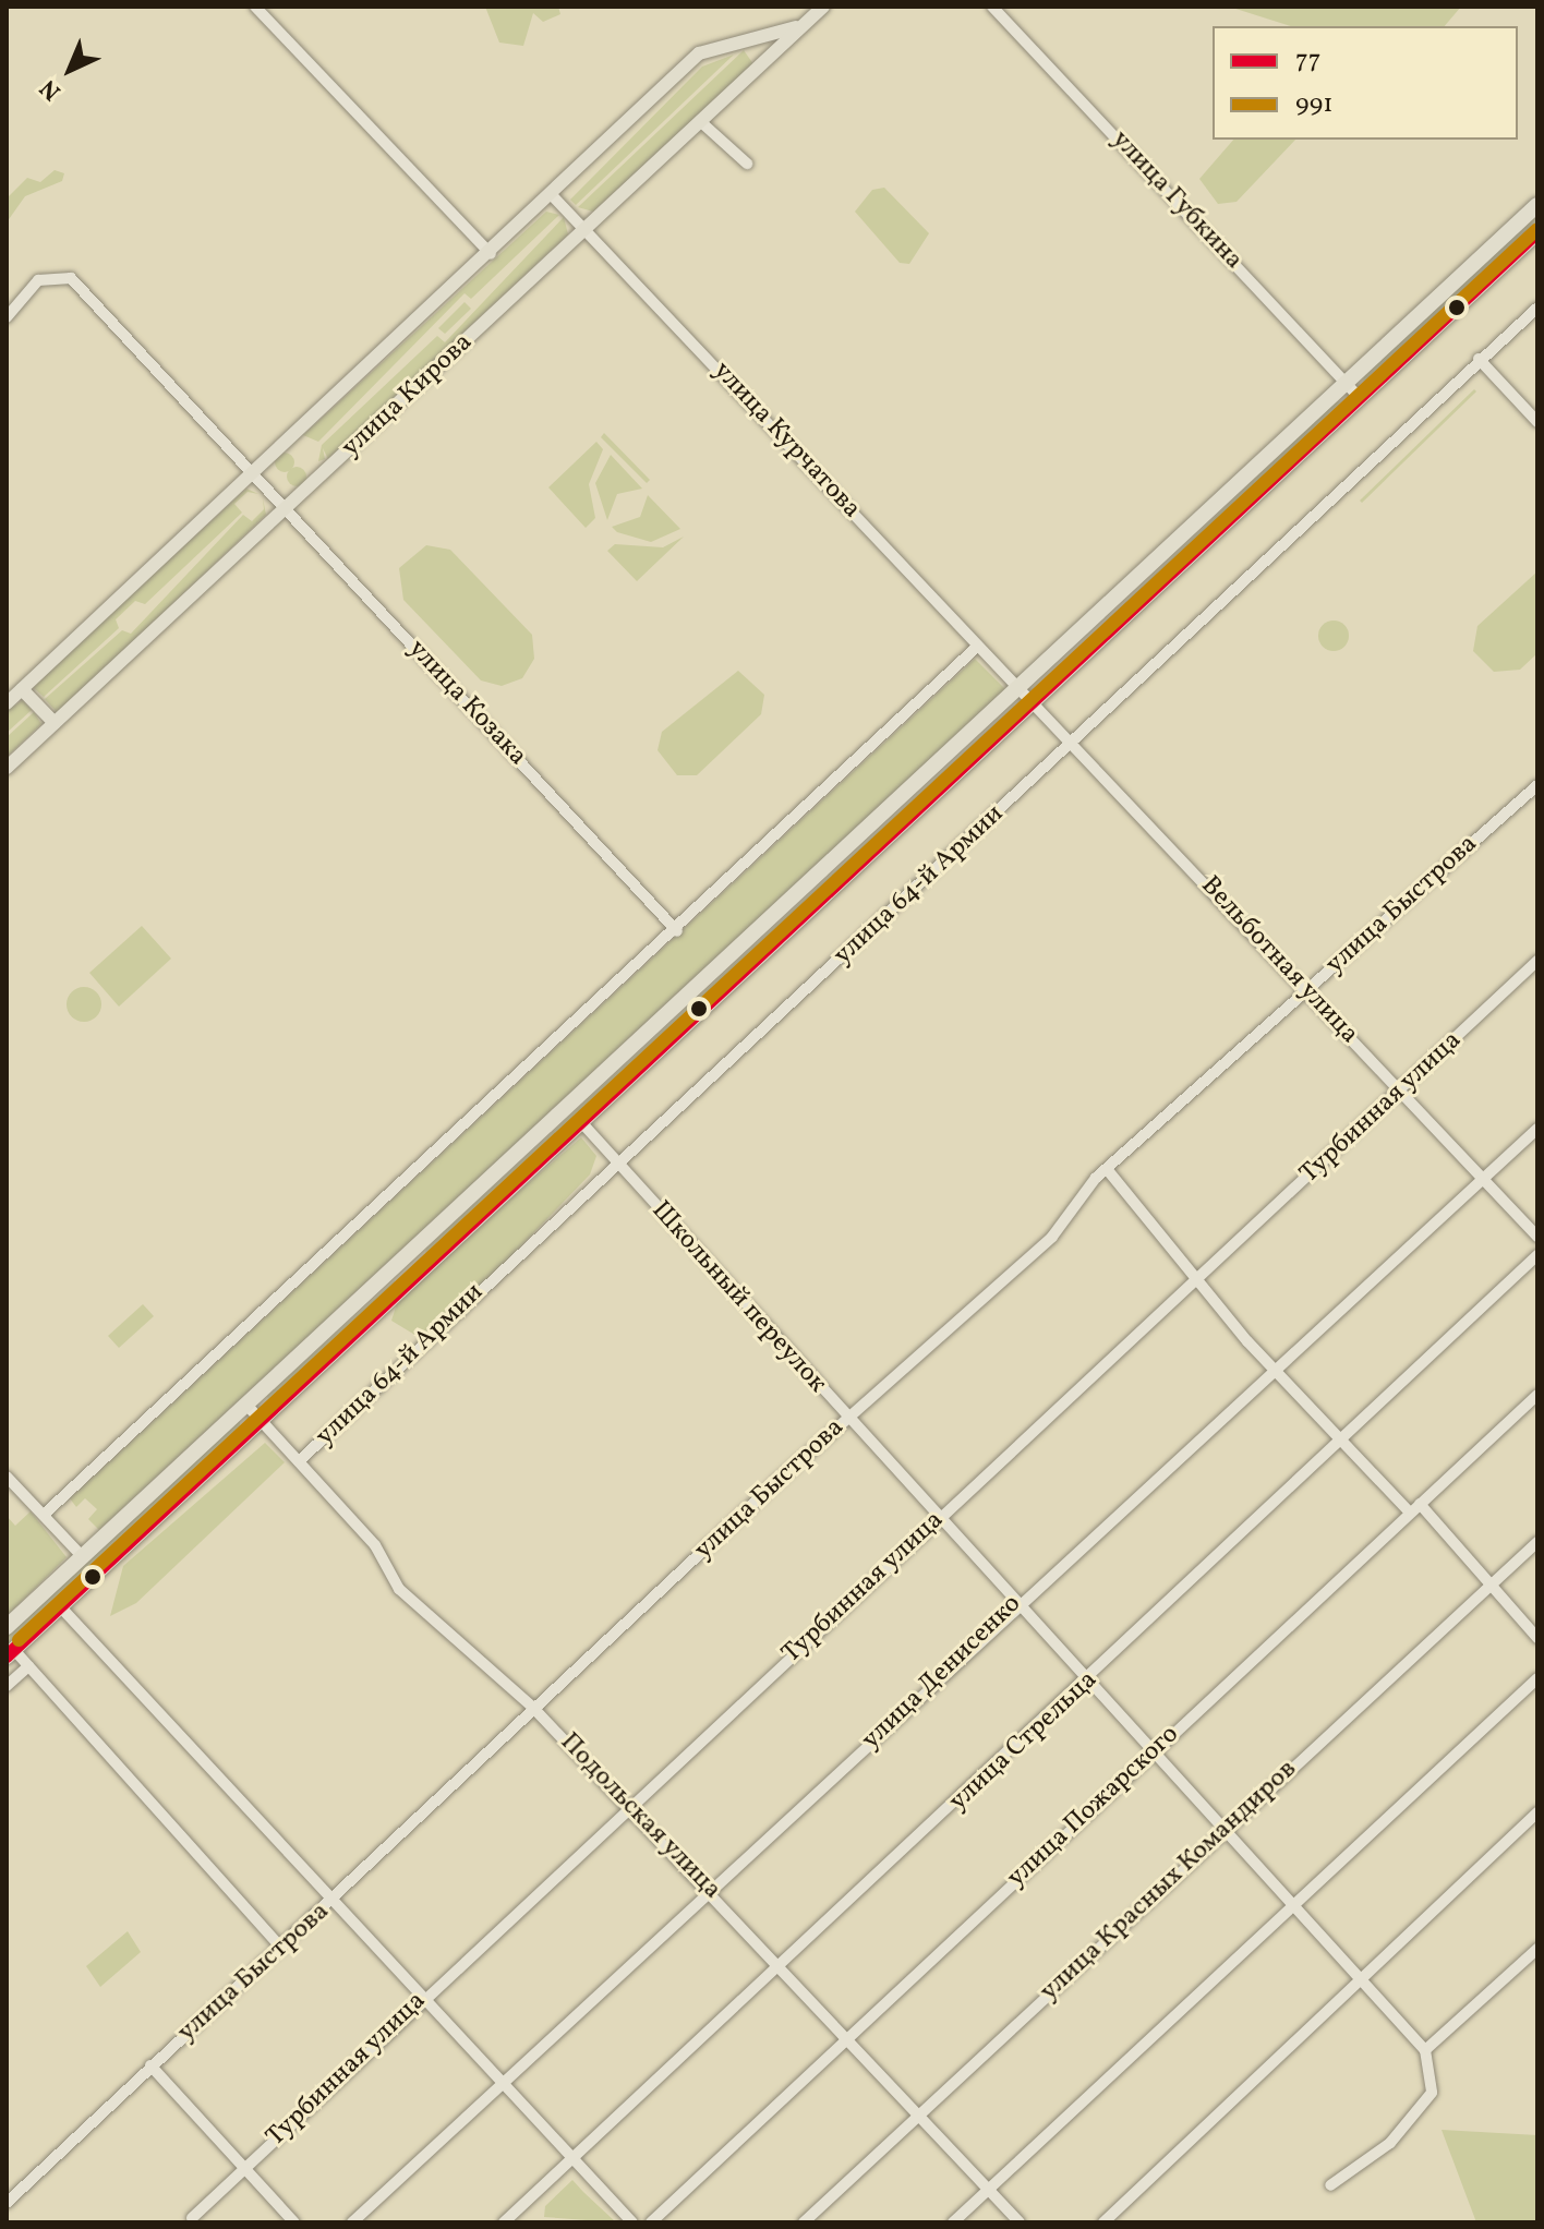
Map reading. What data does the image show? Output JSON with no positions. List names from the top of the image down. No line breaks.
{"streets":{"highway":["улица 64-й Армии"],"main road":["улица Кирова"],"street":["улица Губкина","улица Курчатова","улица Козака","улица Быстрова","Вельботная улица","Турбинная улица","Школьный переулок","улица Денисенко","улица Стрельца","улица Пожарского","Подольская улица","улица Красных Командиров"]},"crossings":[["улица Губкина","улица 64-й Армии"],["улица Кирова","улица Курчатова"],["улица Кирова","улица Козака"],["улица Курчатова","Вельботная улица"],["улица 64-й Армии","Вельботная улица"],["улица 64-й Армии","Школьный переулок"],["улица 64-й Армии","Подольская улица"],["улица Быстрова","Вельботная улица"],["улица Быстрова","Школьный переулок"],["улица Быстрова","Подольская улица"],["Вельботная улица","Турбинная улица"],["Вельботная улица","улица Денисенко"],["Турбинная улица","Школьный переулок"],["Турбинная улица","Подольская улица"],["Школьный переулок","улица Денисенко"],["Школьный переулок","улица Стрельца"],["Школьный переулок","улица Пожарского"],["Школьный переулок","улица Красных Командиров"],["улица Денисенко","Подольская улица"],["улица Стрельца","Подольская улица"],["улица Пожарского","Подольская улица"],["Подольская улица","улица Красных Командиров"]],"lines":["transit line 991","transit line 77"],"legend":["77","991"],"north":"bottom left"}
